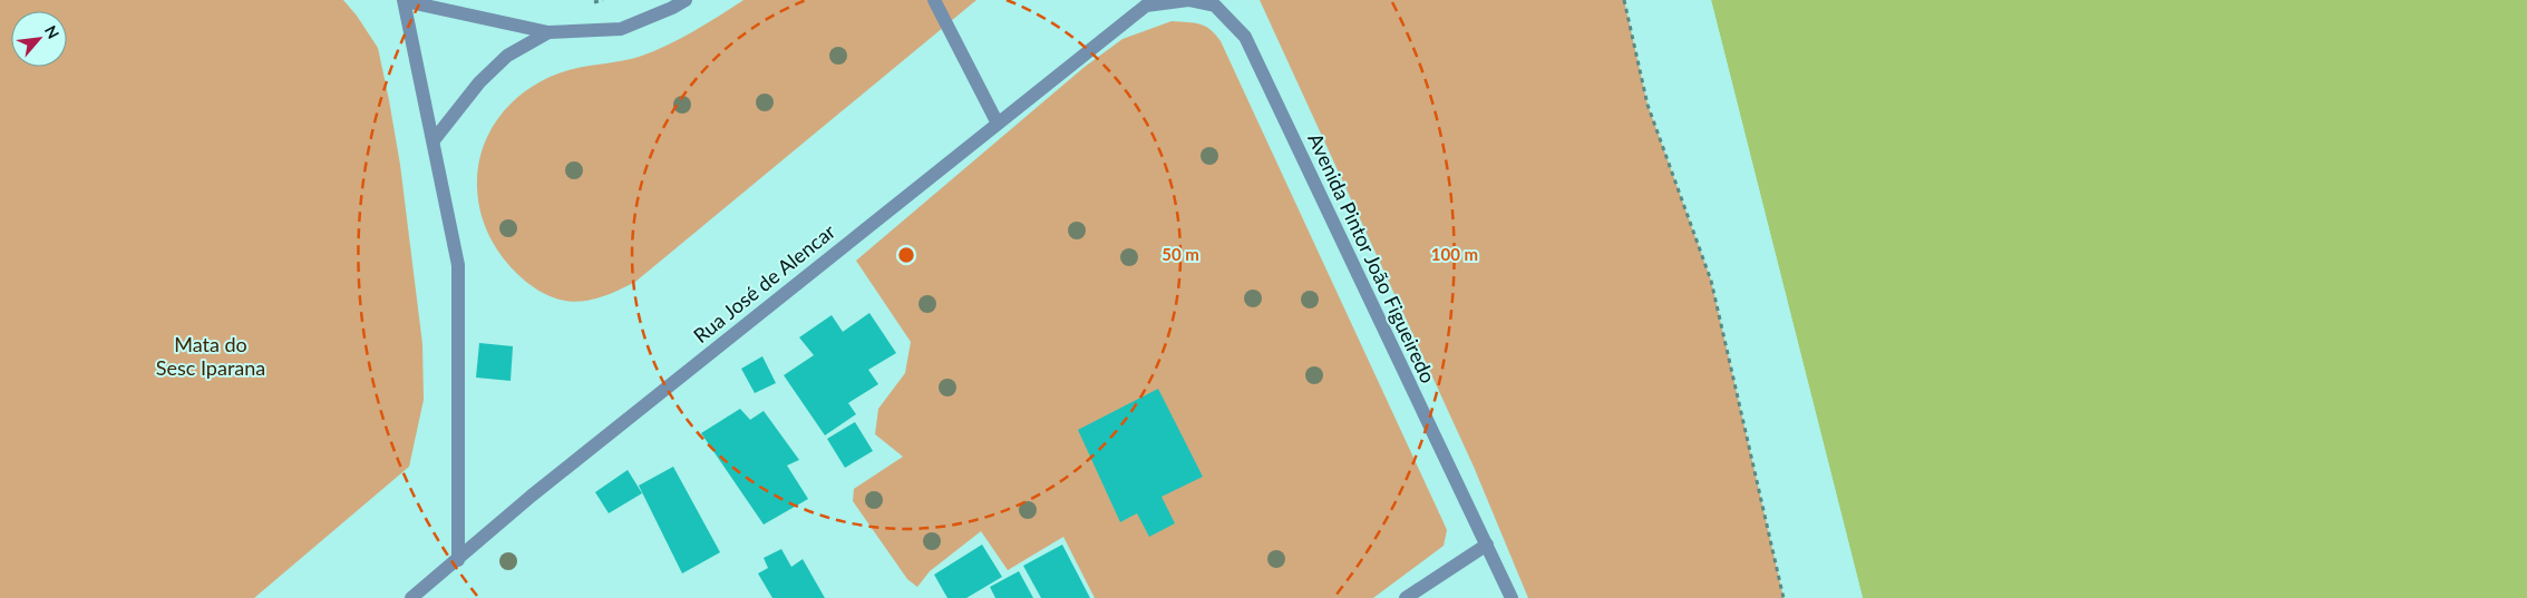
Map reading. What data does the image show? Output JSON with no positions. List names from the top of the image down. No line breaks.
{"streets":{"street":["Avenida Pintor João Figueiredo","Rua José de Alencar"]},"crossings":[["Avenida Pintor João Figueiredo","Rua José de Alencar"]],"parks":["Mata do Sesc Iparana"],"north":"top right","rings":["50 m","100 m"]}
